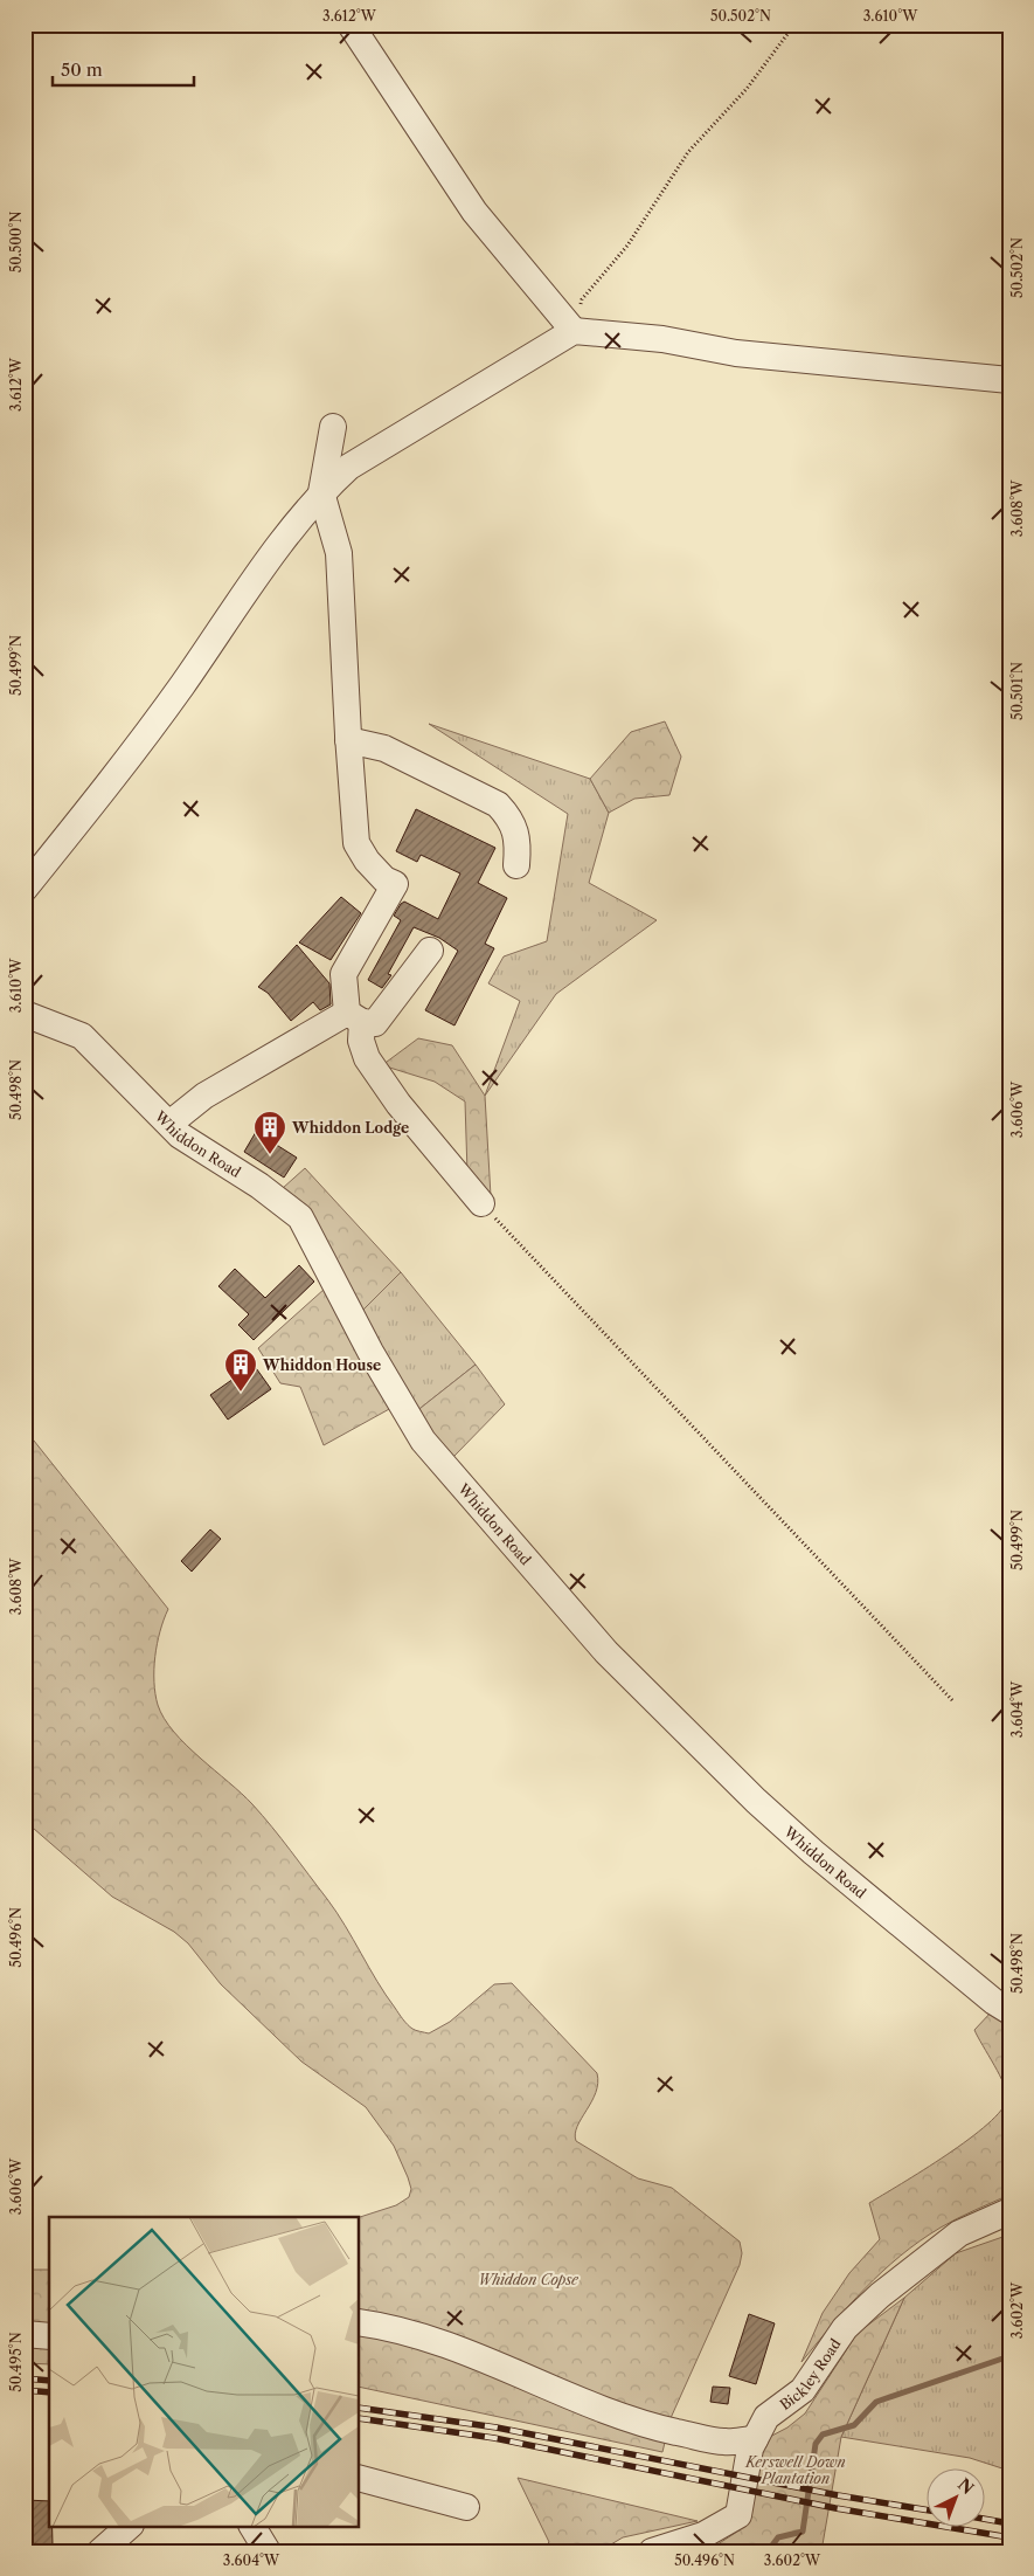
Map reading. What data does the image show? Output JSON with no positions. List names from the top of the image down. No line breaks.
{"streets":{"street":["Whiddon Road","Bickley Road"]},"parks":["Whiddon Copse","Kerswell Down Plantation"],"places":{"building":["Whiddon Lodge","Whiddon House"]},"scale_bar":"50 m","north":"top right","coordinates":["3.612°W","50.502°N","3.610°W","50.500°N","3.608°W","50.499°N","50.501°N","50.498°N","3.606°W","3.604°W","50.496°N","3.602°W","50.495°N"]}
